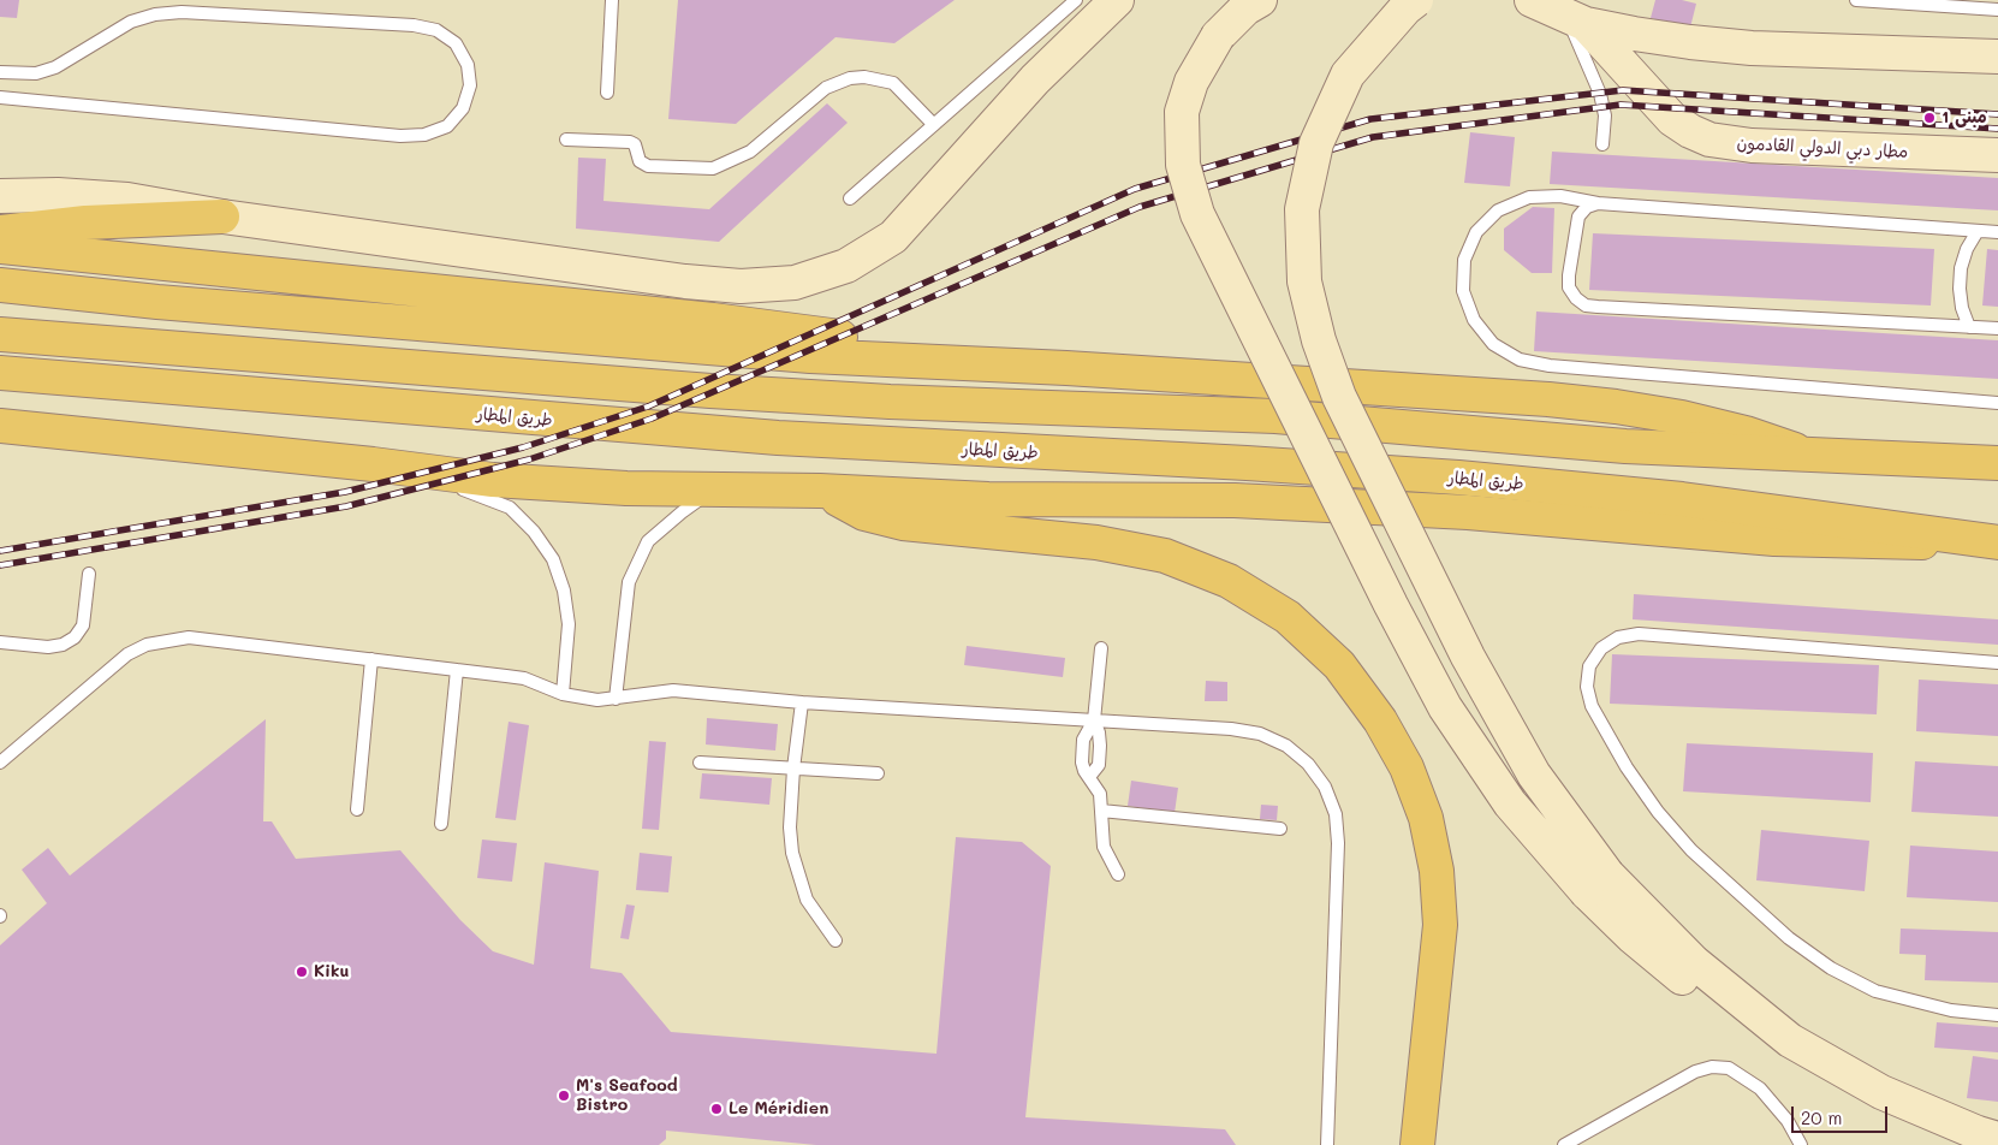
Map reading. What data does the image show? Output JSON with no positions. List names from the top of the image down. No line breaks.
{"streets":{"main road":["مطار دبي الدولي القادمون","طريق المطار"]},"places":["مبنى 1","Kiku","M's Seafood Bistro","Le Méridien"],"scale_bar":"20 m"}
